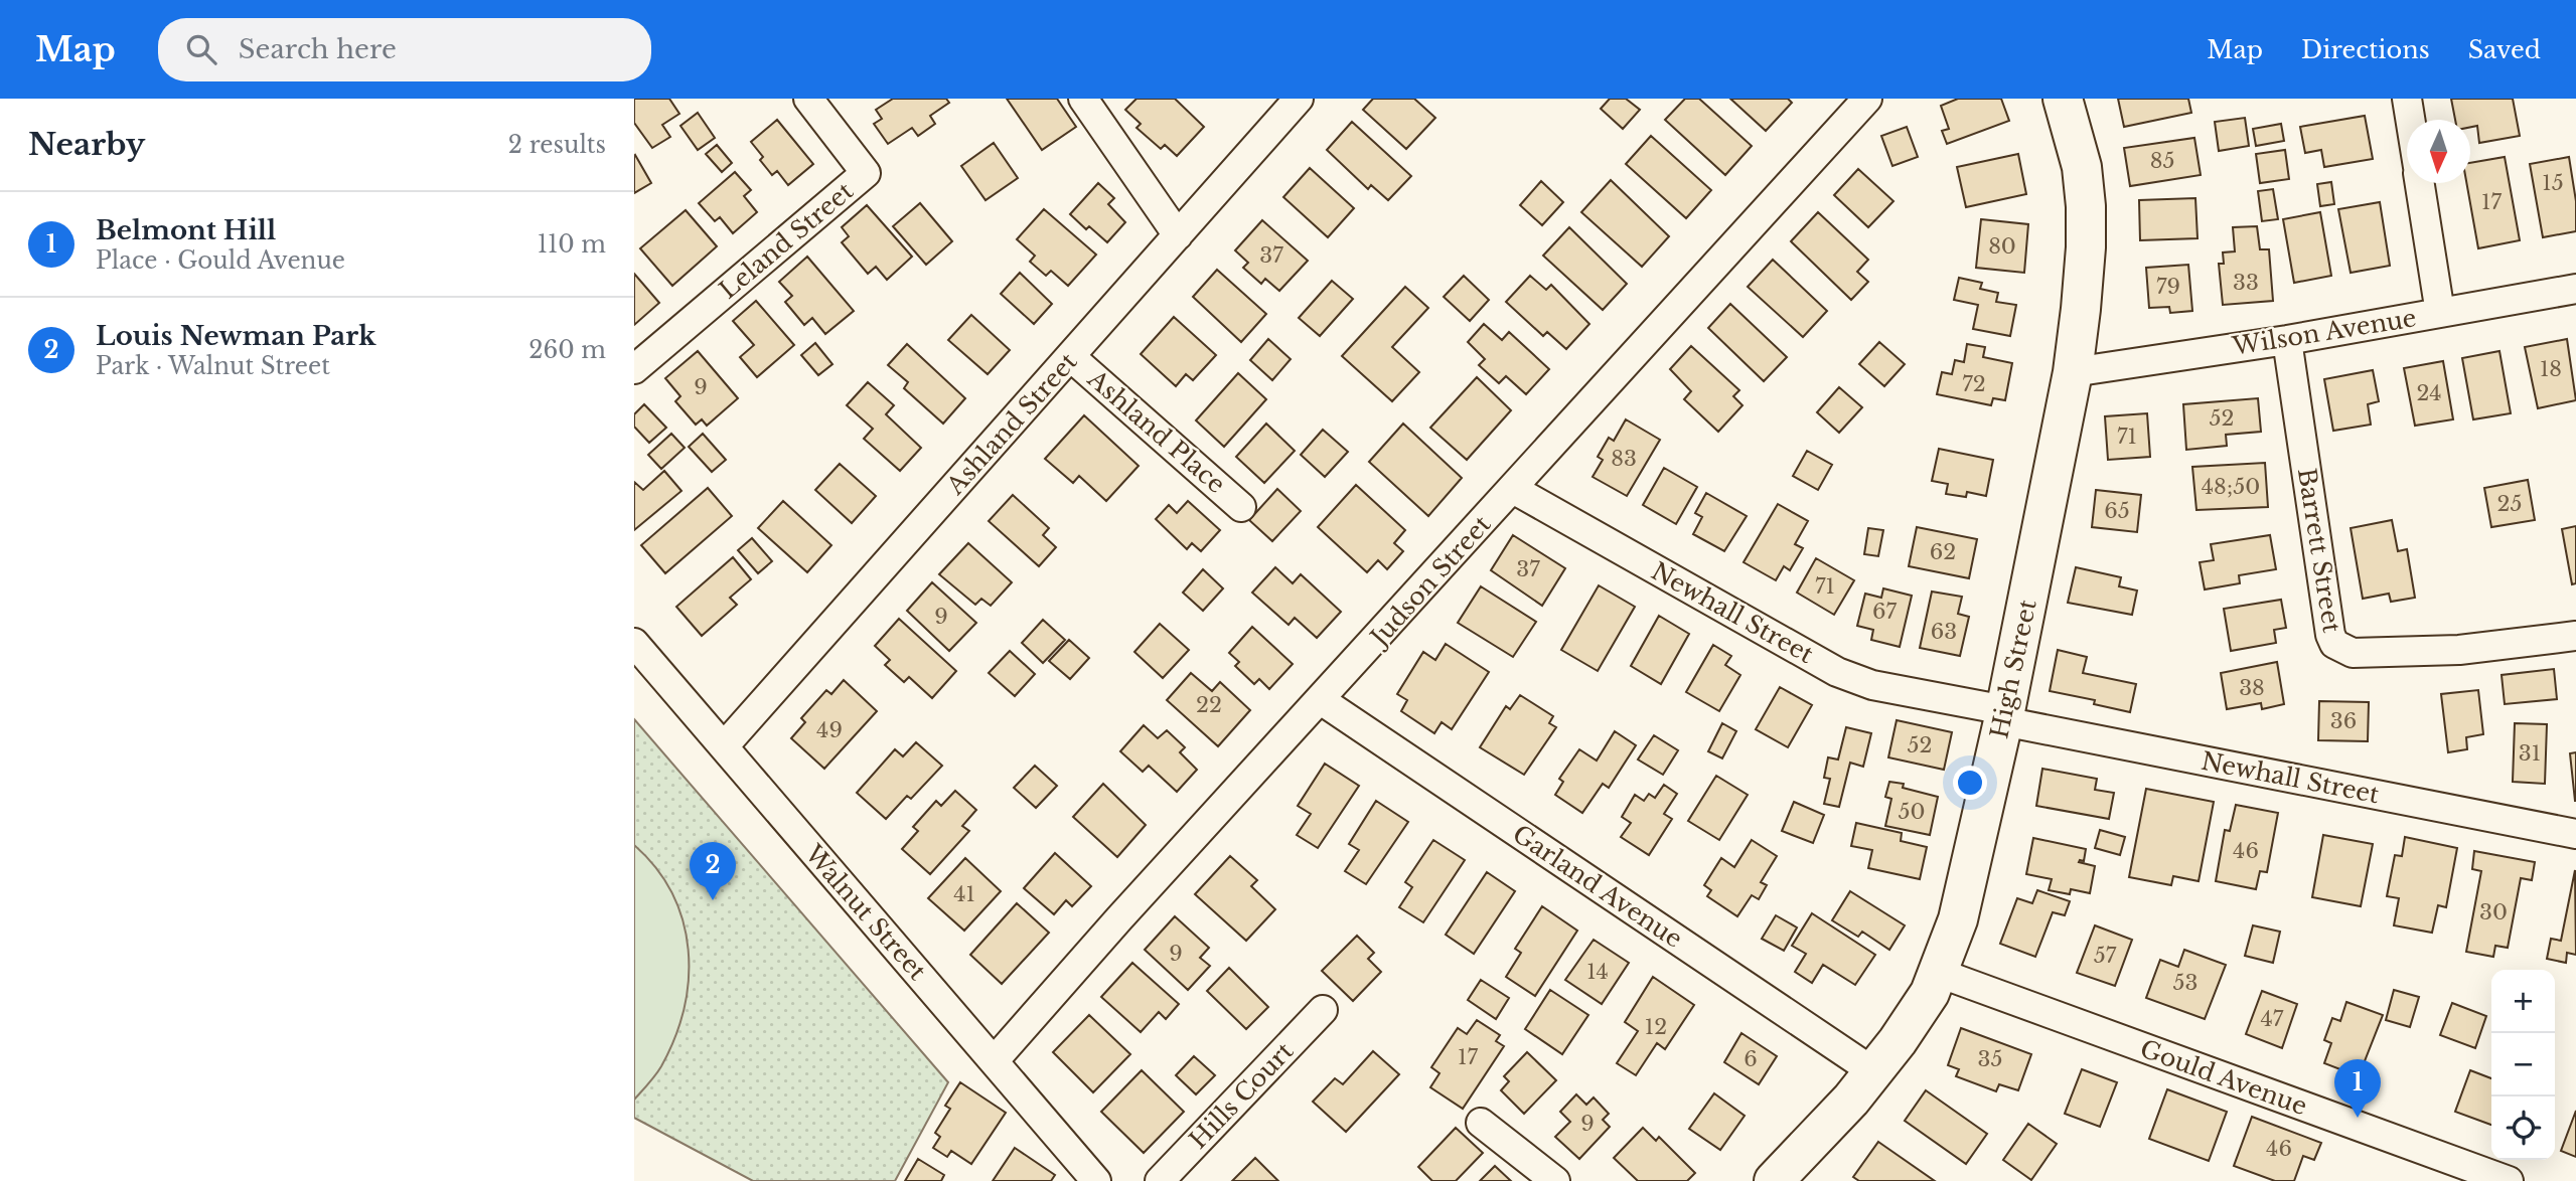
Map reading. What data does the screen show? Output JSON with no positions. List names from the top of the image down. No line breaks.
{"streets":{"street":["Leland Street","Wilson Avenue","Ashland Street","Ashland Place","Barrett Street","Judson Street","Newhall Street","High Street","Garland Avenue","Walnut Street","Gould Avenue","Hills Court"]},"crossings":[["Wilson Avenue","Barrett Street"],["Wilson Avenue","High Street"],["Ashland Street","Ashland Place"],["Ashland Street","Walnut Street"],["Judson Street","Newhall Street"],["Judson Street","Garland Avenue"],["Judson Street","Walnut Street"],["Newhall Street","High Street"],["High Street","Garland Avenue"],["High Street","Gould Avenue"]],"house_numbers":["85","15","17","80","37","33","79","18","72","9","24","52","71","83","48;50","25","65","62","37","71","67","9","63","38","22","36","49","52","31","50","46","41","30","9","57","14","53","47","12","17","6","35","9","46"],"north":"bottom","page":{"header":"Map","search":"Search here","nav":["Map","Directions","Saved"],"heading":["Nearby","2 results"],"list":[{"mark":"1","name":"Belmont Hill","note":"Place · Gould Avenue","value":"110 m"},{"mark":"2","name":"Louis Newman Park","note":"Park · Walnut Street","value":"260 m"}],"pins":["2","1"],"map_buttons":["+","−"]}}
